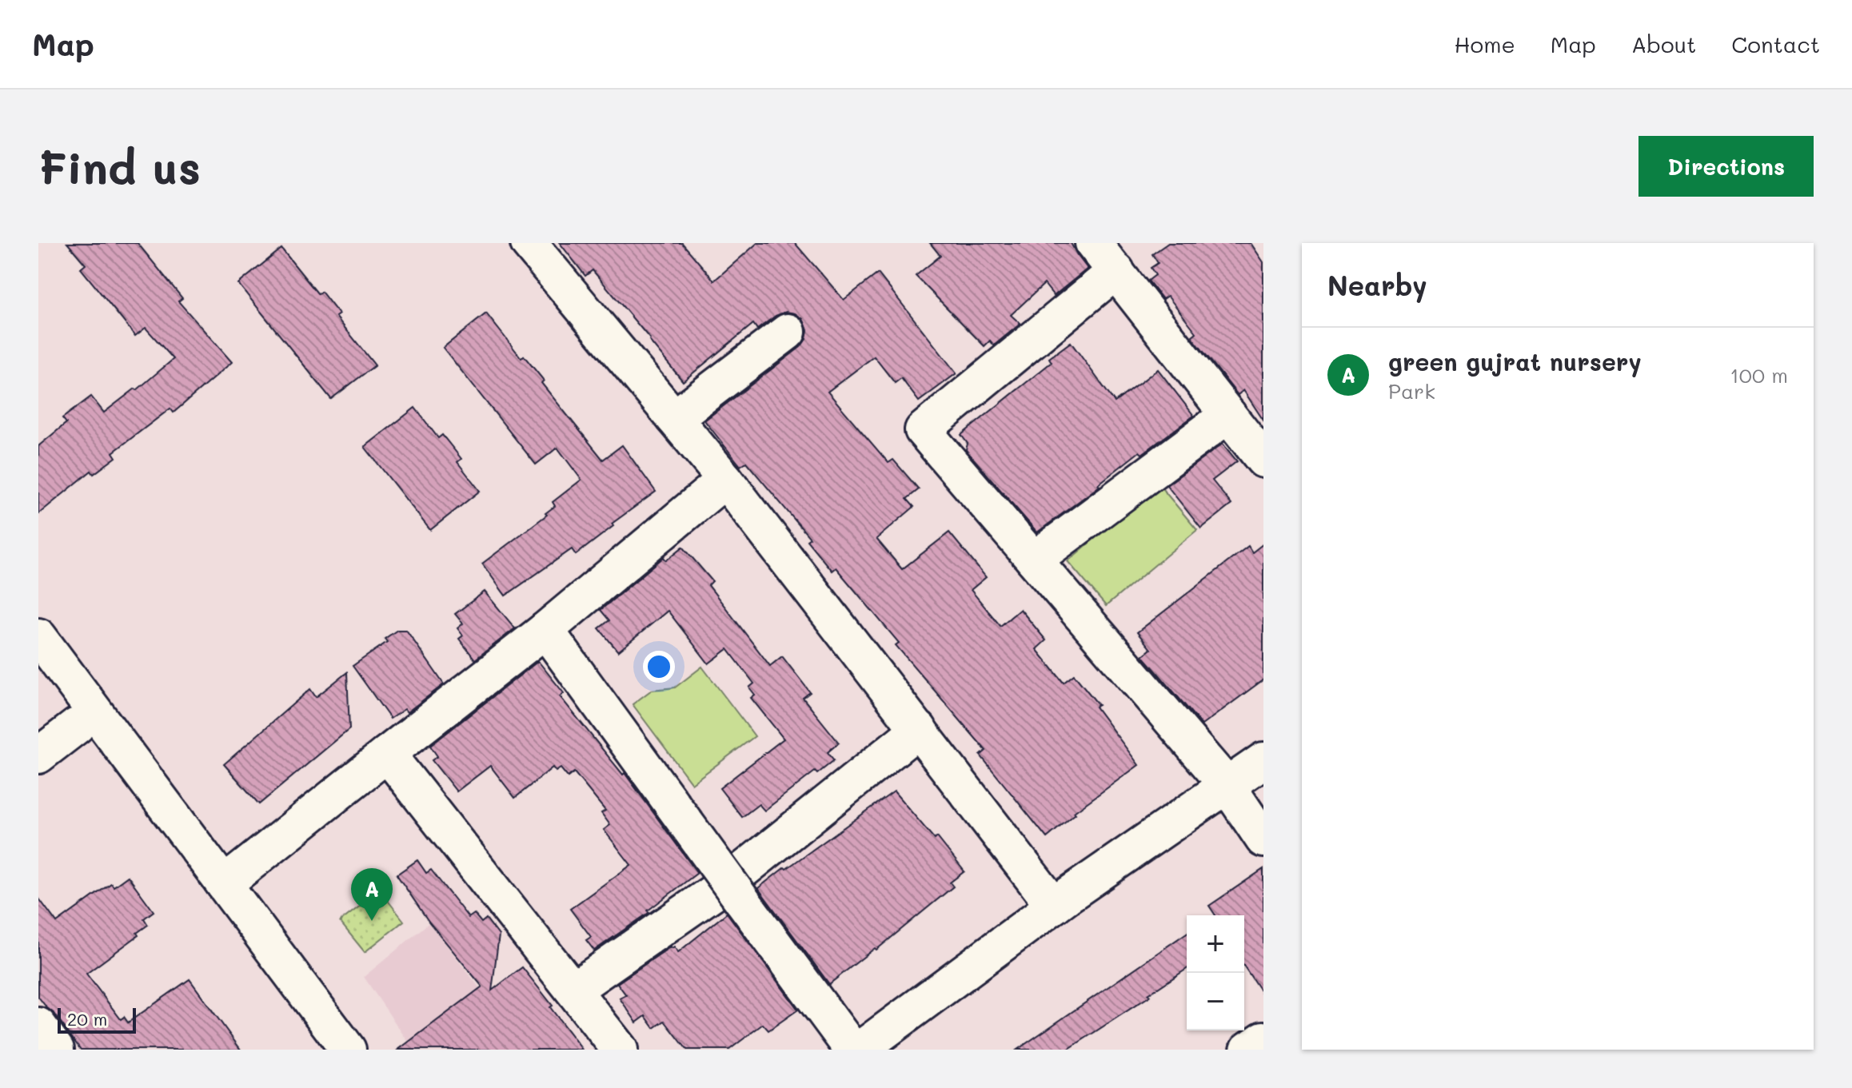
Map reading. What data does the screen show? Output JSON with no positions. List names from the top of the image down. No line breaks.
{"scale_bar":"20 m","page":{"header":"Map","nav":["Home","Map","About","Contact"],"buttons":"Directions","title":"Find us","heading":"Nearby","list":[{"mark":"A","name":"green gujrat nursery","note":"Park","value":"100 m"}],"pins":"A","map_buttons":["+","−"],"scale":"20 m"}}
